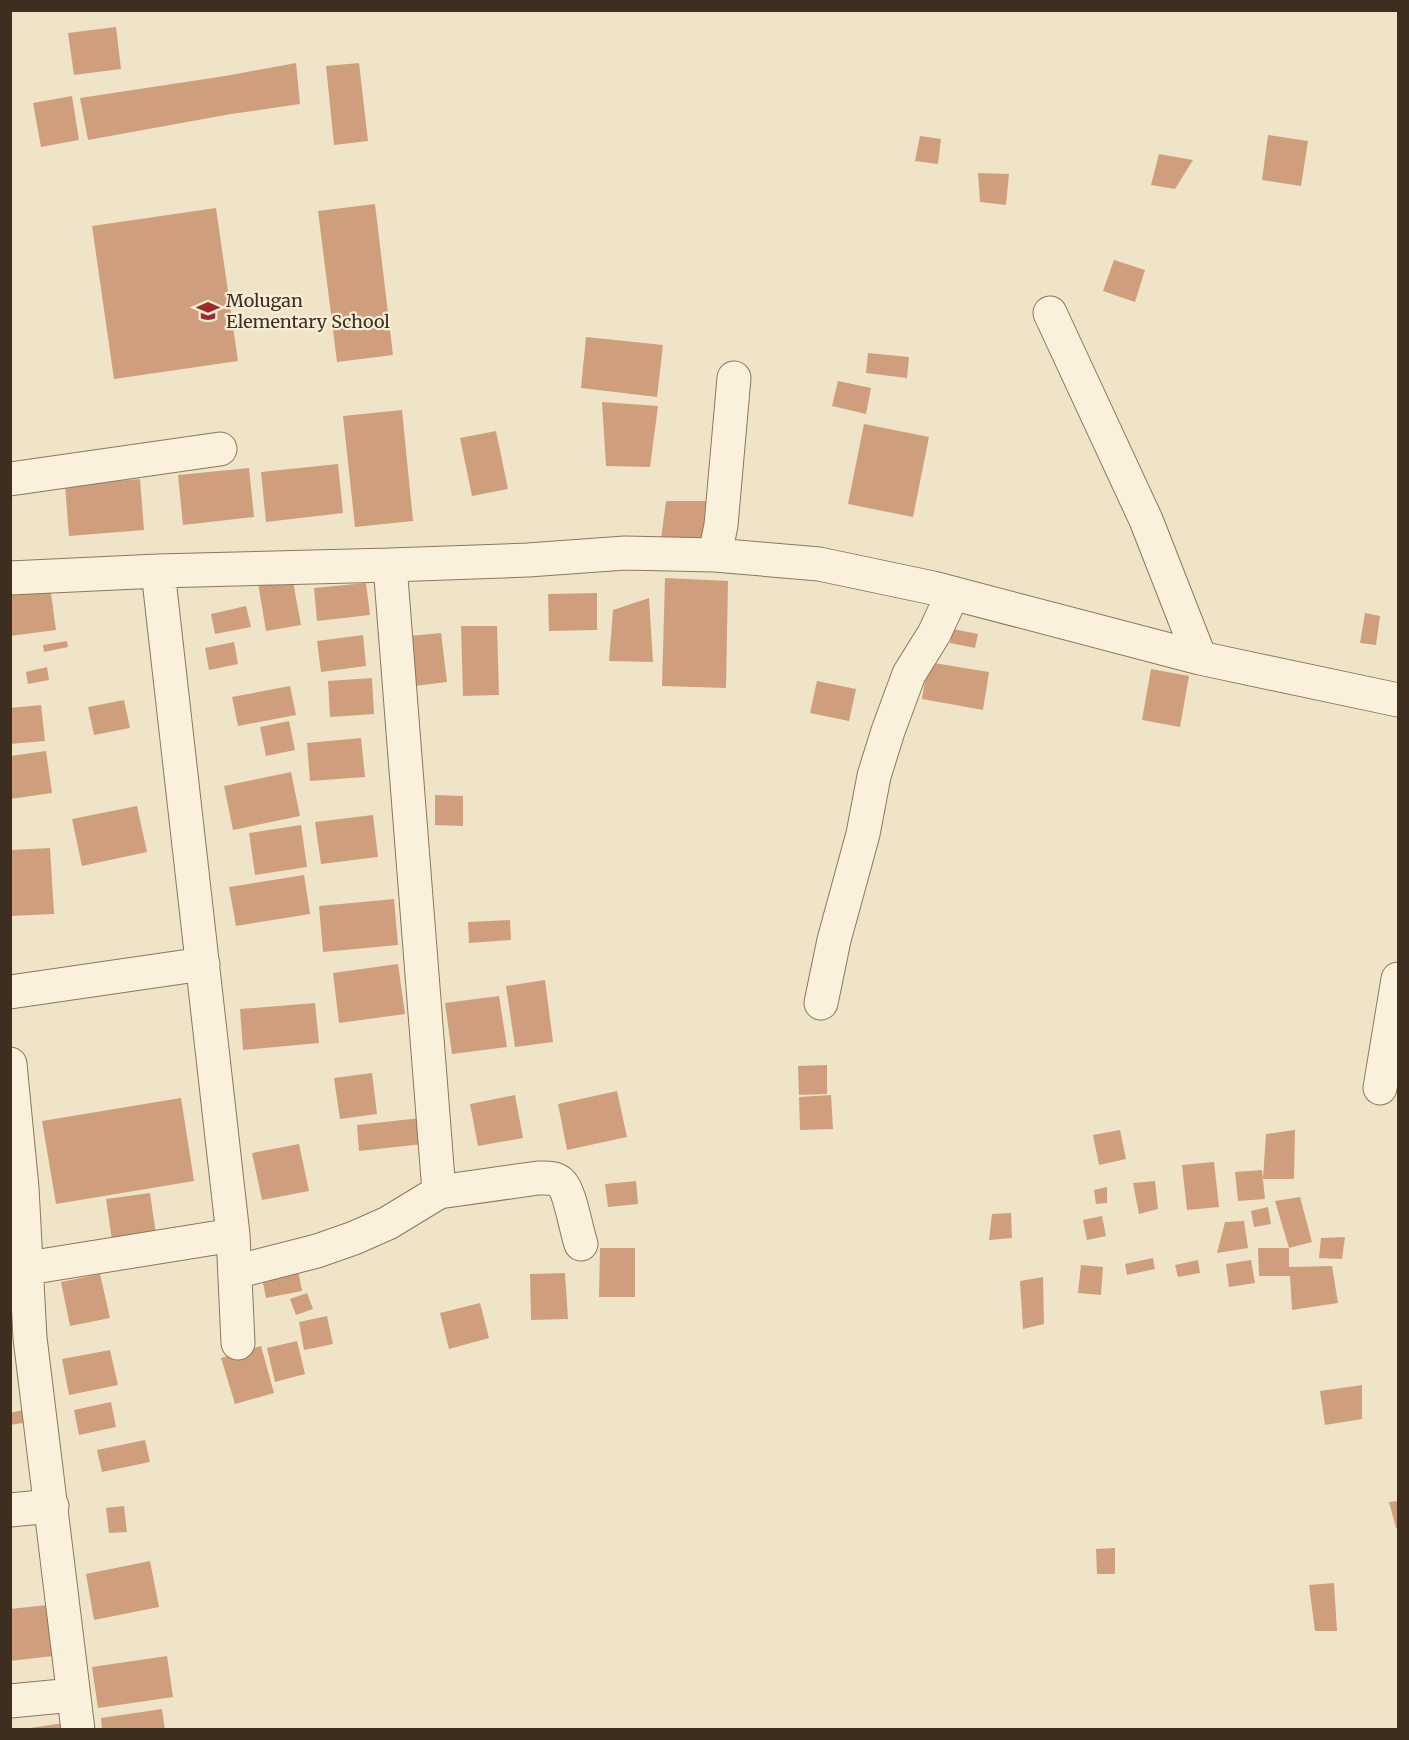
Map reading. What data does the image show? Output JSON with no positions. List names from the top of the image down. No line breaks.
{"places":{"school or university":["Molugan Elementary School"]}}
